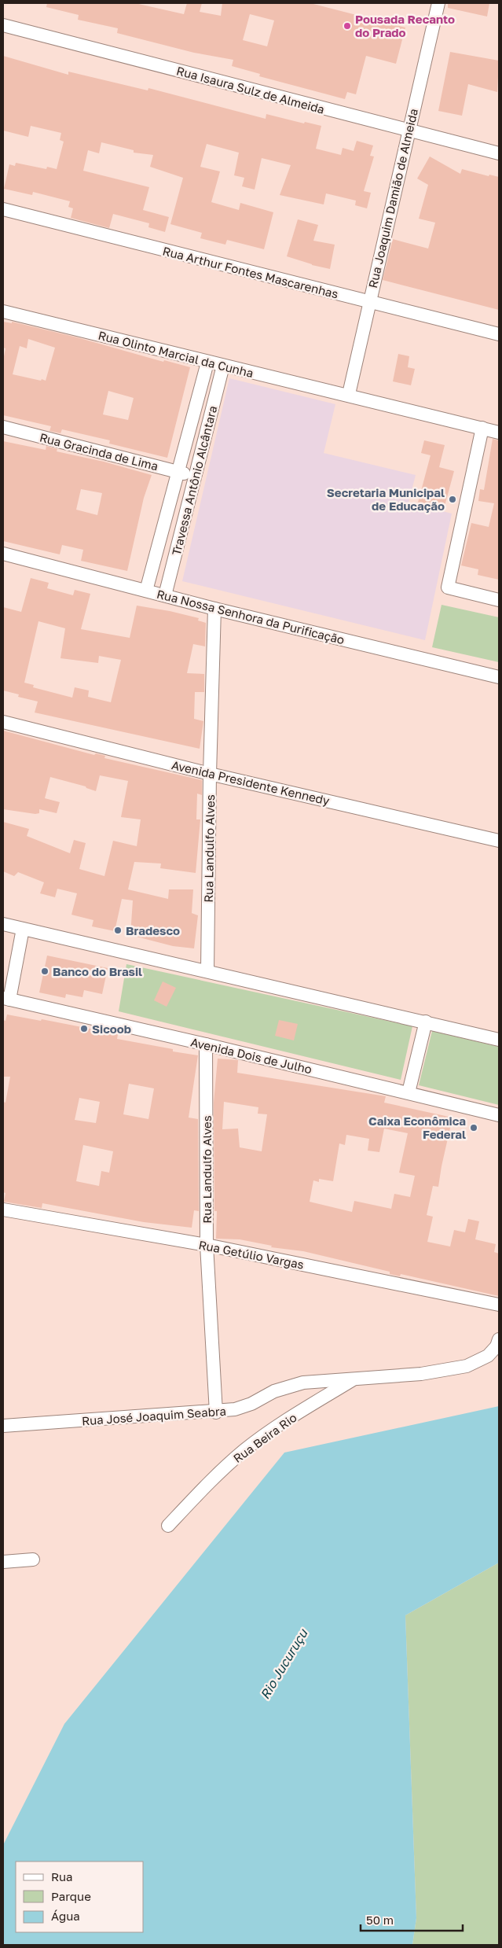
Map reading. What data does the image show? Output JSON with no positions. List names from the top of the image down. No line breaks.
{"streets":{"street":["Rua Isaura Sulz de Almeida","Rua Joaquim Damião de Almeida","Rua Arthur Fontes Mascarenhas","Rua Olinto Marcial da Cunha","Rua Gracinda de Lima","Travessa Antônio Alcântara","Rua Nossa Senhora da Purificação","Avenida Presidente Kennedy","Rua Landulfo Alves","Avenida Dois de Julho","Rua Getúlio Vargas","Rua José Joaquim Seabra","Rua Beira Rio"]},"crossings":[["Rua Isaura Sulz de Almeida","Rua Joaquim Damião de Almeida"],["Rua Joaquim Damião de Almeida","Rua Arthur Fontes Mascarenhas"],["Rua Joaquim Damião de Almeida","Rua Olinto Marcial da Cunha"],["Rua Olinto Marcial da Cunha","Travessa Antônio Alcântara"],["Rua Gracinda de Lima","Travessa Antônio Alcântara"],["Travessa Antônio Alcântara","Rua Nossa Senhora da Purificação"],["Rua Nossa Senhora da Purificação","Rua Landulfo Alves"],["Avenida Presidente Kennedy","Rua Landulfo Alves"],["Rua Landulfo Alves","Avenida Dois de Julho"],["Rua Landulfo Alves","Rua Getúlio Vargas"],["Rua Landulfo Alves","Rua José Joaquim Seabra"],["Rua José Joaquim Seabra","Rua Beira Rio"]],"water":["Rio Jucuruçu"],"places":["Pousada Recanto do Prado","Secretaria Municipal de Educação","Bradesco","Banco do Brasil","Sicoob","Caixa Econômica Federal"],"legend":["Rua","Parque","Água"],"scale_bar":"50 m"}
